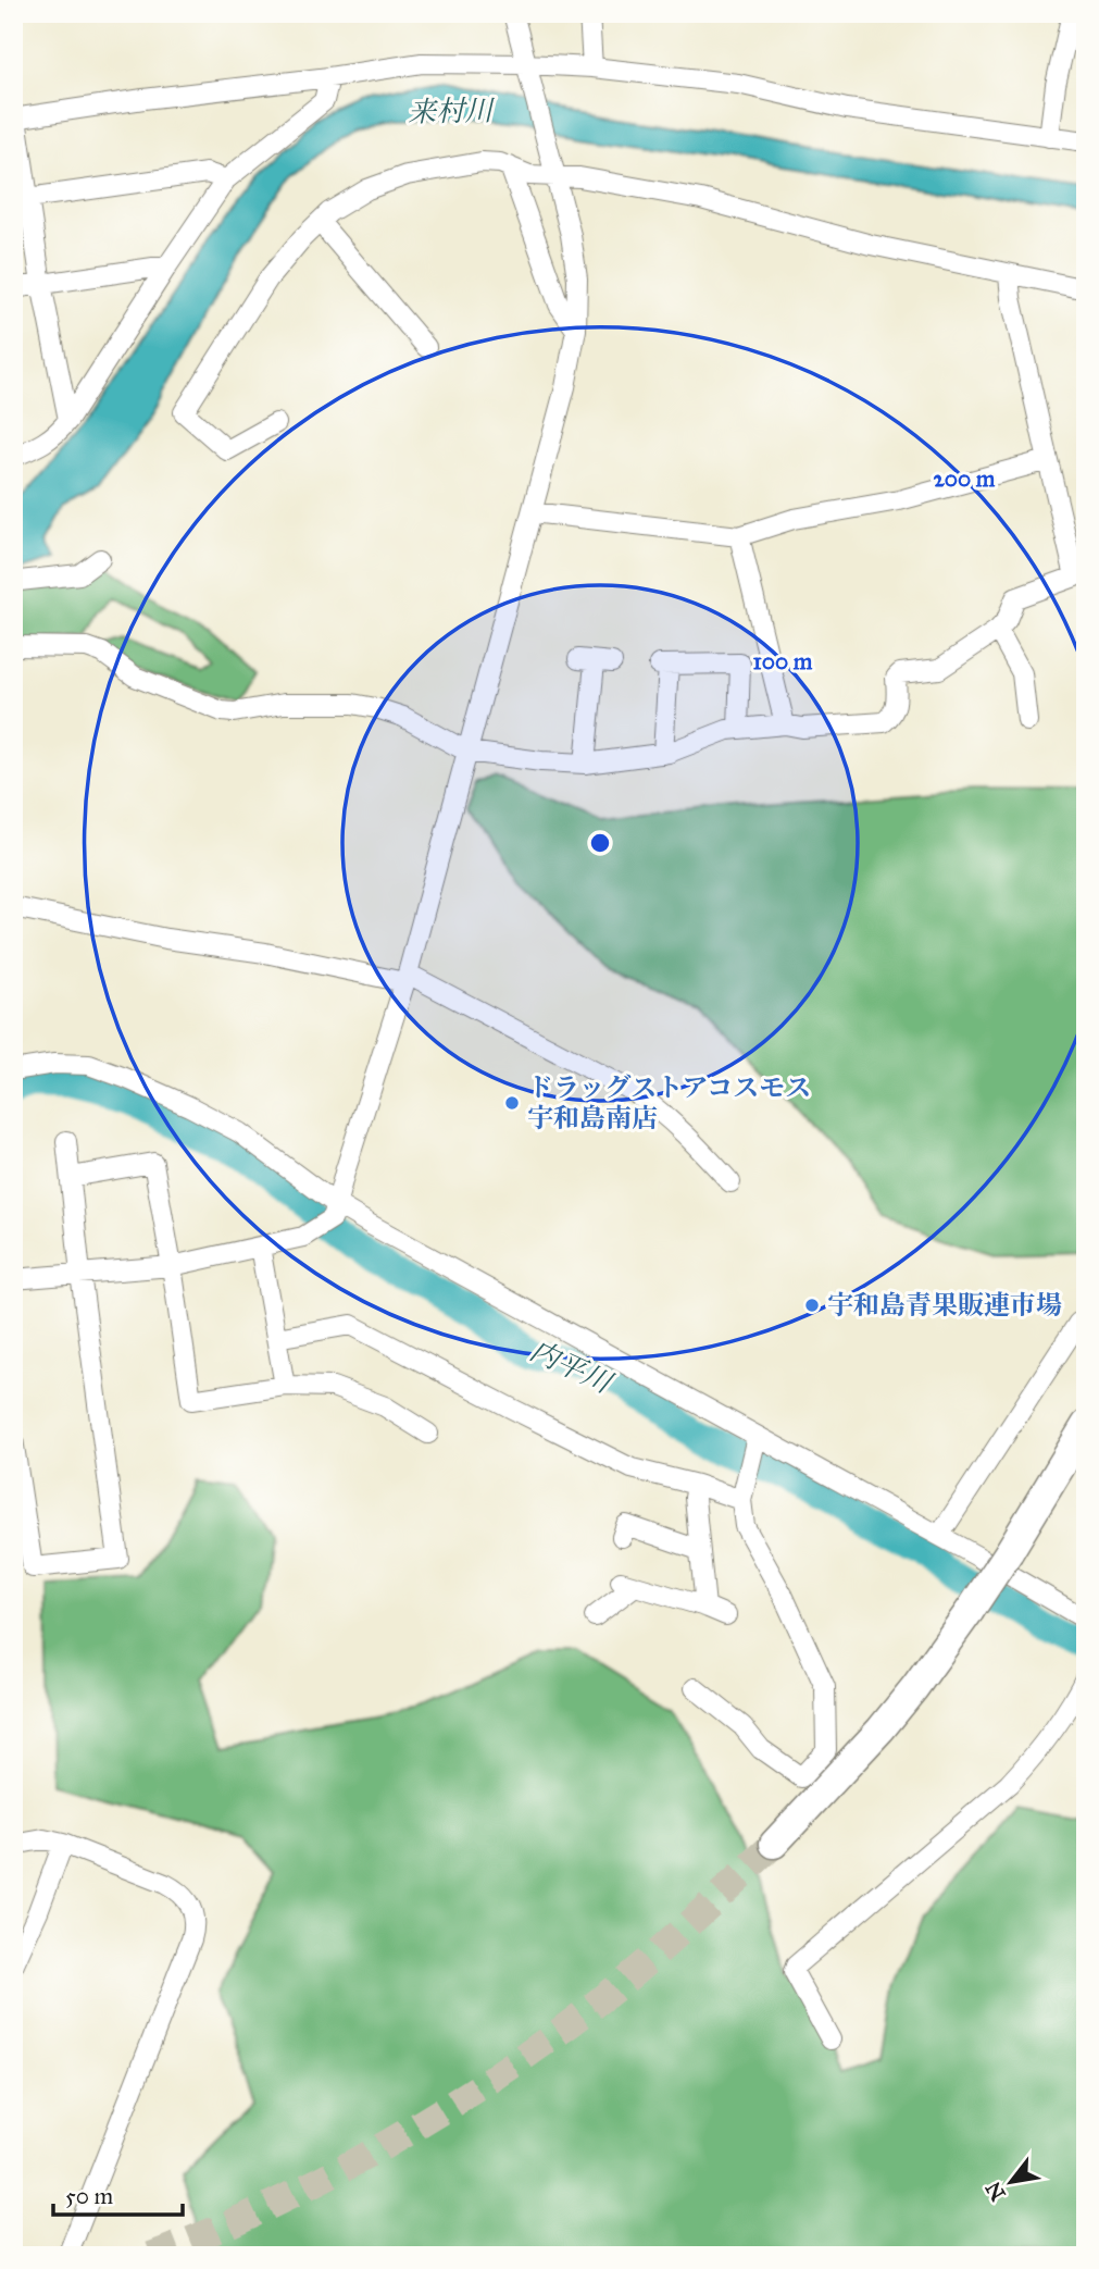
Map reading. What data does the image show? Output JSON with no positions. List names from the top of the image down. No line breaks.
{"water":["来村川","内平川"],"places":["ドラッグストアコスモス 宇和島南店","宇和島青果販連市場"],"scale_bar":"50 m","north":"bottom left","rings":["200 m","100 m"]}
